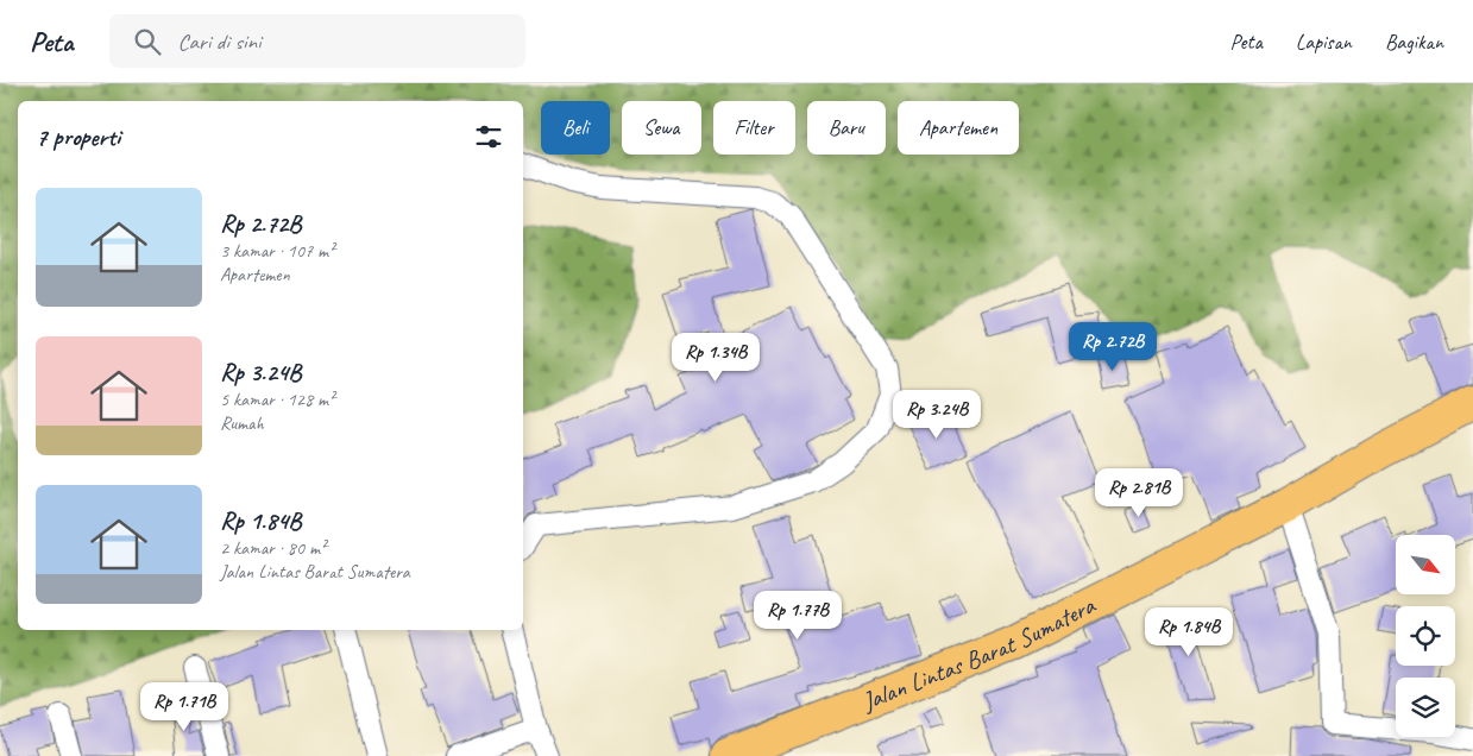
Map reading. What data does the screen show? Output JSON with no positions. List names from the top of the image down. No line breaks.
{"streets":{"highway":["Jalan Lintas Barat Sumatera"]},"north":"bottom right","page":{"header":"Peta","search":"Cari di sini","nav":["Peta","Lapisan","Bagikan"],"chip":["Beli","Sewa","Filter","Baru","Apartemen"],"heading":"7 properti","list":[{"name":"Rp 2.72B","note":"3 kamar · 107 m² · Apartemen"},{"name":"Rp 3.24B","note":"5 kamar · 128 m² · Rumah"},{"name":"Rp 1.84B","note":"2 kamar · 80 m² · Jalan Lintas Barat Sumatera"}],"price":["Rp 2.72B","Rp 1.34B","Rp 3.24B","Rp 2.81B","Rp 1.77B","Rp 1.84B","Rp 1.71B"]}}
